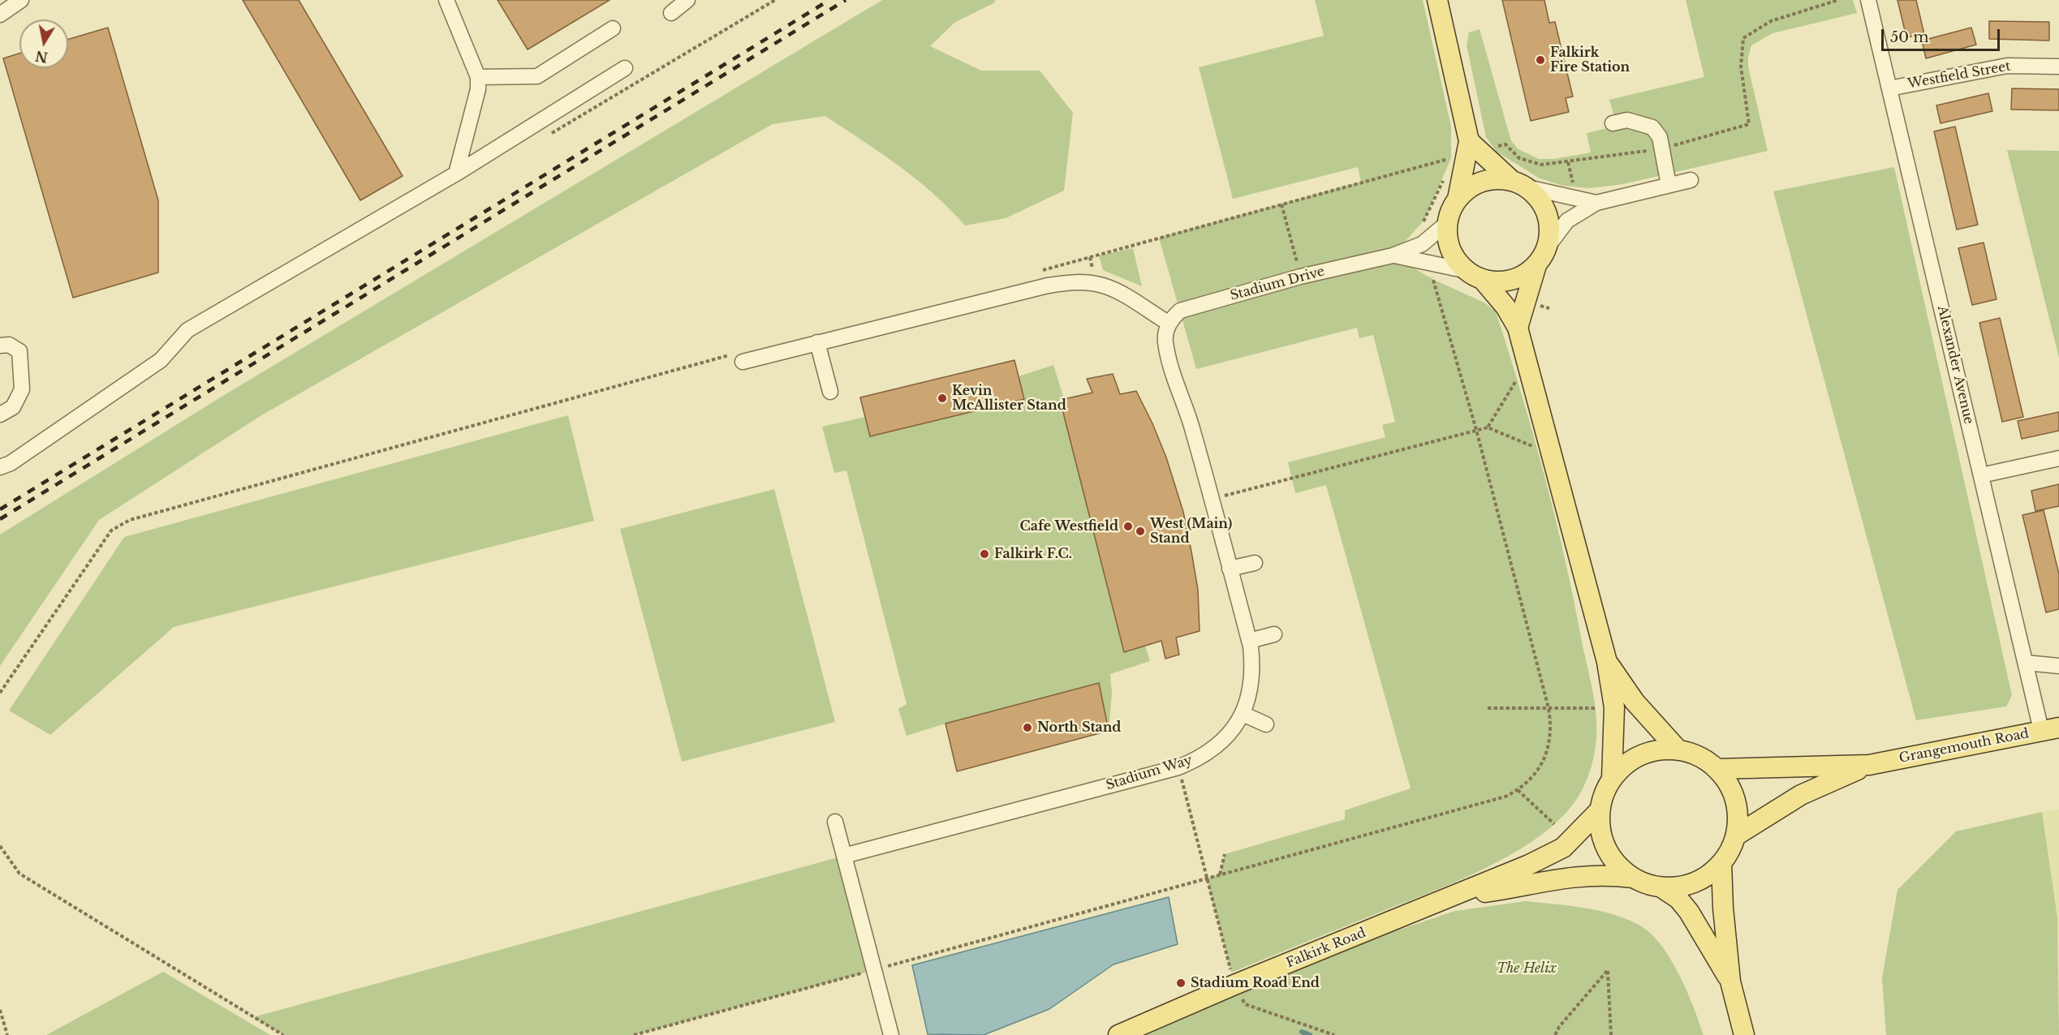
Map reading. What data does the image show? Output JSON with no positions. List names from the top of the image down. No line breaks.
{"streets":{"main road":["Grangemouth Road","Falkirk Road"],"street":["Westfield Street","Stadium Drive","Alexander Avenue","Stadium Way"]},"crossings":[["Westfield Street","Alexander Avenue"],["Stadium Drive","Stadium Way"],["Alexander Avenue","Grangemouth Road"],["Grangemouth Road","Falkirk Road"]],"parks":["The Helix"],"places":["Falkirk Fire Station","Kevin McAllister Stand","Cafe Westfield","West (Main) Stand","Falkirk F.C.","North Stand","Stadium Road End"],"scale_bar":"50 m","north":"bottom"}
